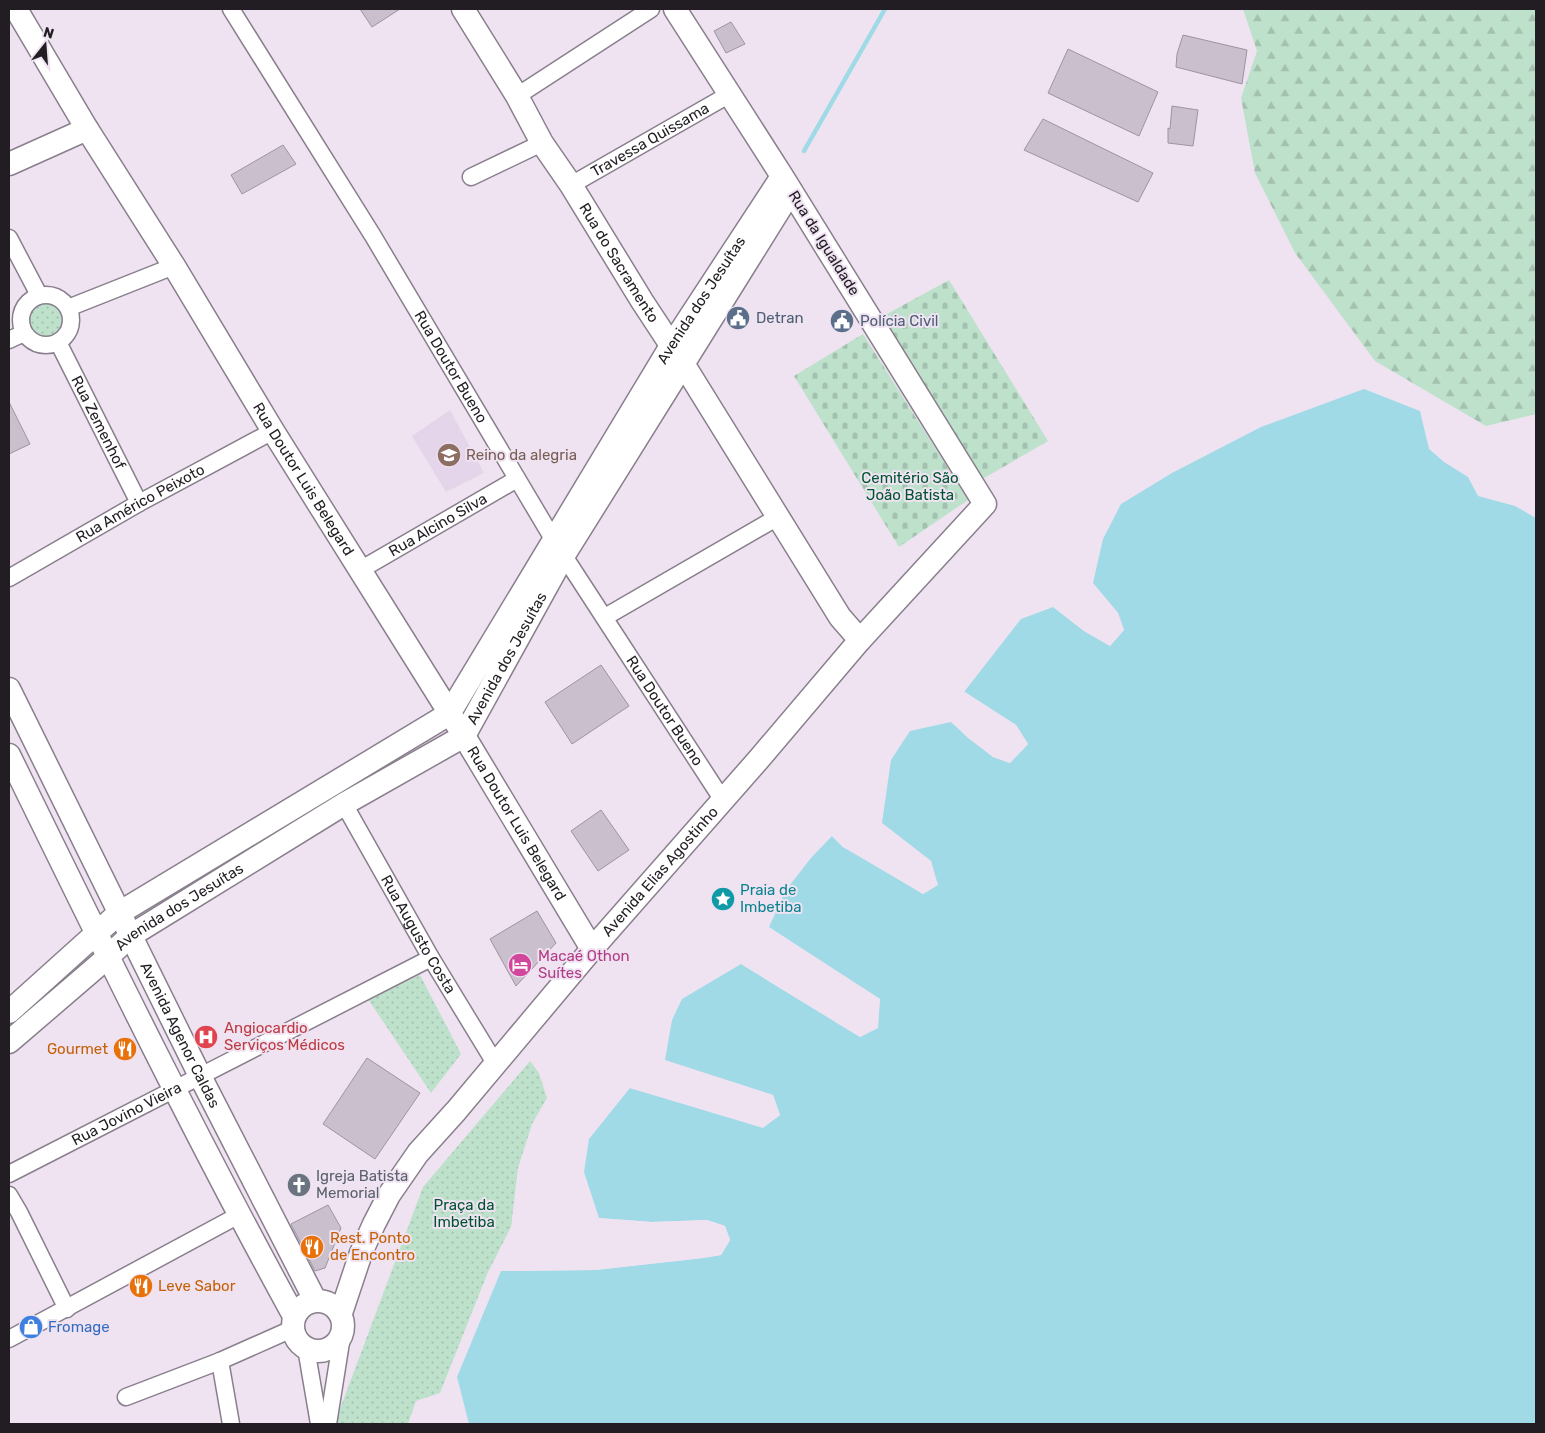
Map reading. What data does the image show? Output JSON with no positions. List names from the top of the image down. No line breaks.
{"streets":{"street":["Travessa Quissama","Rua da Igualdade","Rua do Sacramento","Avenida dos Jesuítas","Rua Doutor Bueno","Rua Zemenhof","Rua Doutor Luis Belegard","Rua Américo Peixoto","Rua Alcino Silva","Avenida Elias Agostinho","Rua Augusto Costa","Avenida Agenor Caldas","Rua Jovino Vieira"]},"crossings":[["Travessa Quissama","Rua da Igualdade"],["Travessa Quissama","Rua do Sacramento"],["Rua da Igualdade","Avenida dos Jesuítas"],["Rua da Igualdade","Avenida Elias Agostinho"],["Rua do Sacramento","Avenida dos Jesuítas"],["Rua do Sacramento","Avenida Elias Agostinho"],["Avenida dos Jesuítas","Rua Doutor Bueno"],["Avenida dos Jesuítas","Rua Doutor Luis Belegard"],["Avenida dos Jesuítas","Rua Augusto Costa"],["Avenida dos Jesuítas","Avenida Agenor Caldas"],["Rua Doutor Bueno","Rua Alcino Silva"],["Rua Doutor Bueno","Avenida Elias Agostinho"],["Rua Zemenhof","Rua Américo Peixoto"],["Rua Doutor Luis Belegard","Rua Américo Peixoto"],["Rua Doutor Luis Belegard","Rua Alcino Silva"],["Rua Doutor Luis Belegard","Avenida Elias Agostinho"],["Avenida Elias Agostinho","Rua Augusto Costa"],["Avenida Elias Agostinho","Avenida Agenor Caldas"],["Rua Augusto Costa","Rua Jovino Vieira"],["Avenida Agenor Caldas","Rua Jovino Vieira"]],"parks":["Cemitério São João Batista","Praça da Imbetiba"],"places":{"public building":["Detran","Polícia Civil"],"school or university":["Reino da alegria"],"place":["Praia de Imbetiba"],"hotel":["Macaé Othon Suítes"],"hospital":["Angiocardio Serviços Médicos"],"restaurant":["Gourmet","Rest. Ponto de Encontro","Leve Sabor"],"church":["Igreja Batista Memorial"],"shop":["Fromage"]},"north":"top"}
